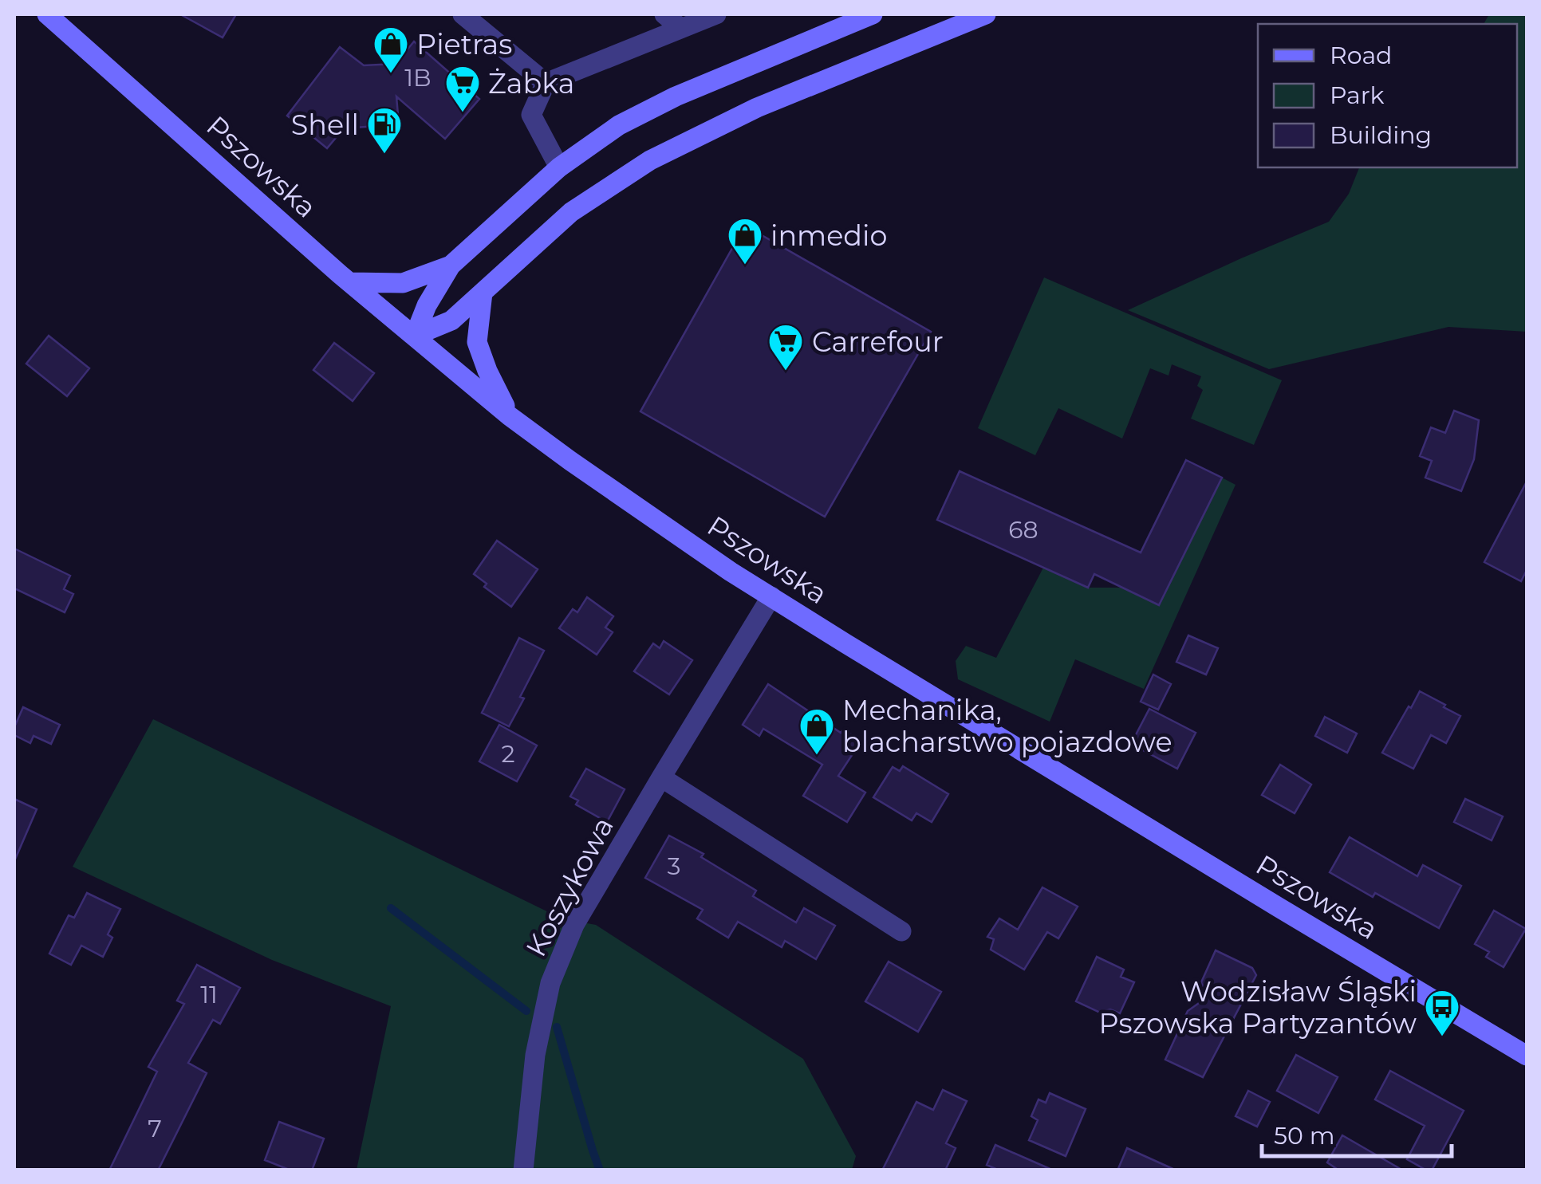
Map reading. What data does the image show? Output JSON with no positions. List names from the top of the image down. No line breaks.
{"streets":{"main road":["Pszowska"],"street":["Koszykowa"]},"crossings":[["Pszowska","Koszykowa"]],"places":{"shop":["Pietras","inmedio","Mechanika, blacharstwo pojazdowe"],"supermarket":["Żabka","Carrefour"],"fuel station":["Shell"],"bus stop":["Wodzisław Śląski Pszowska Partyzantów"]},"house_numbers":["1B","68","2","3","11","7"],"legend":["Road","Park","Building"],"scale_bar":"50 m"}
